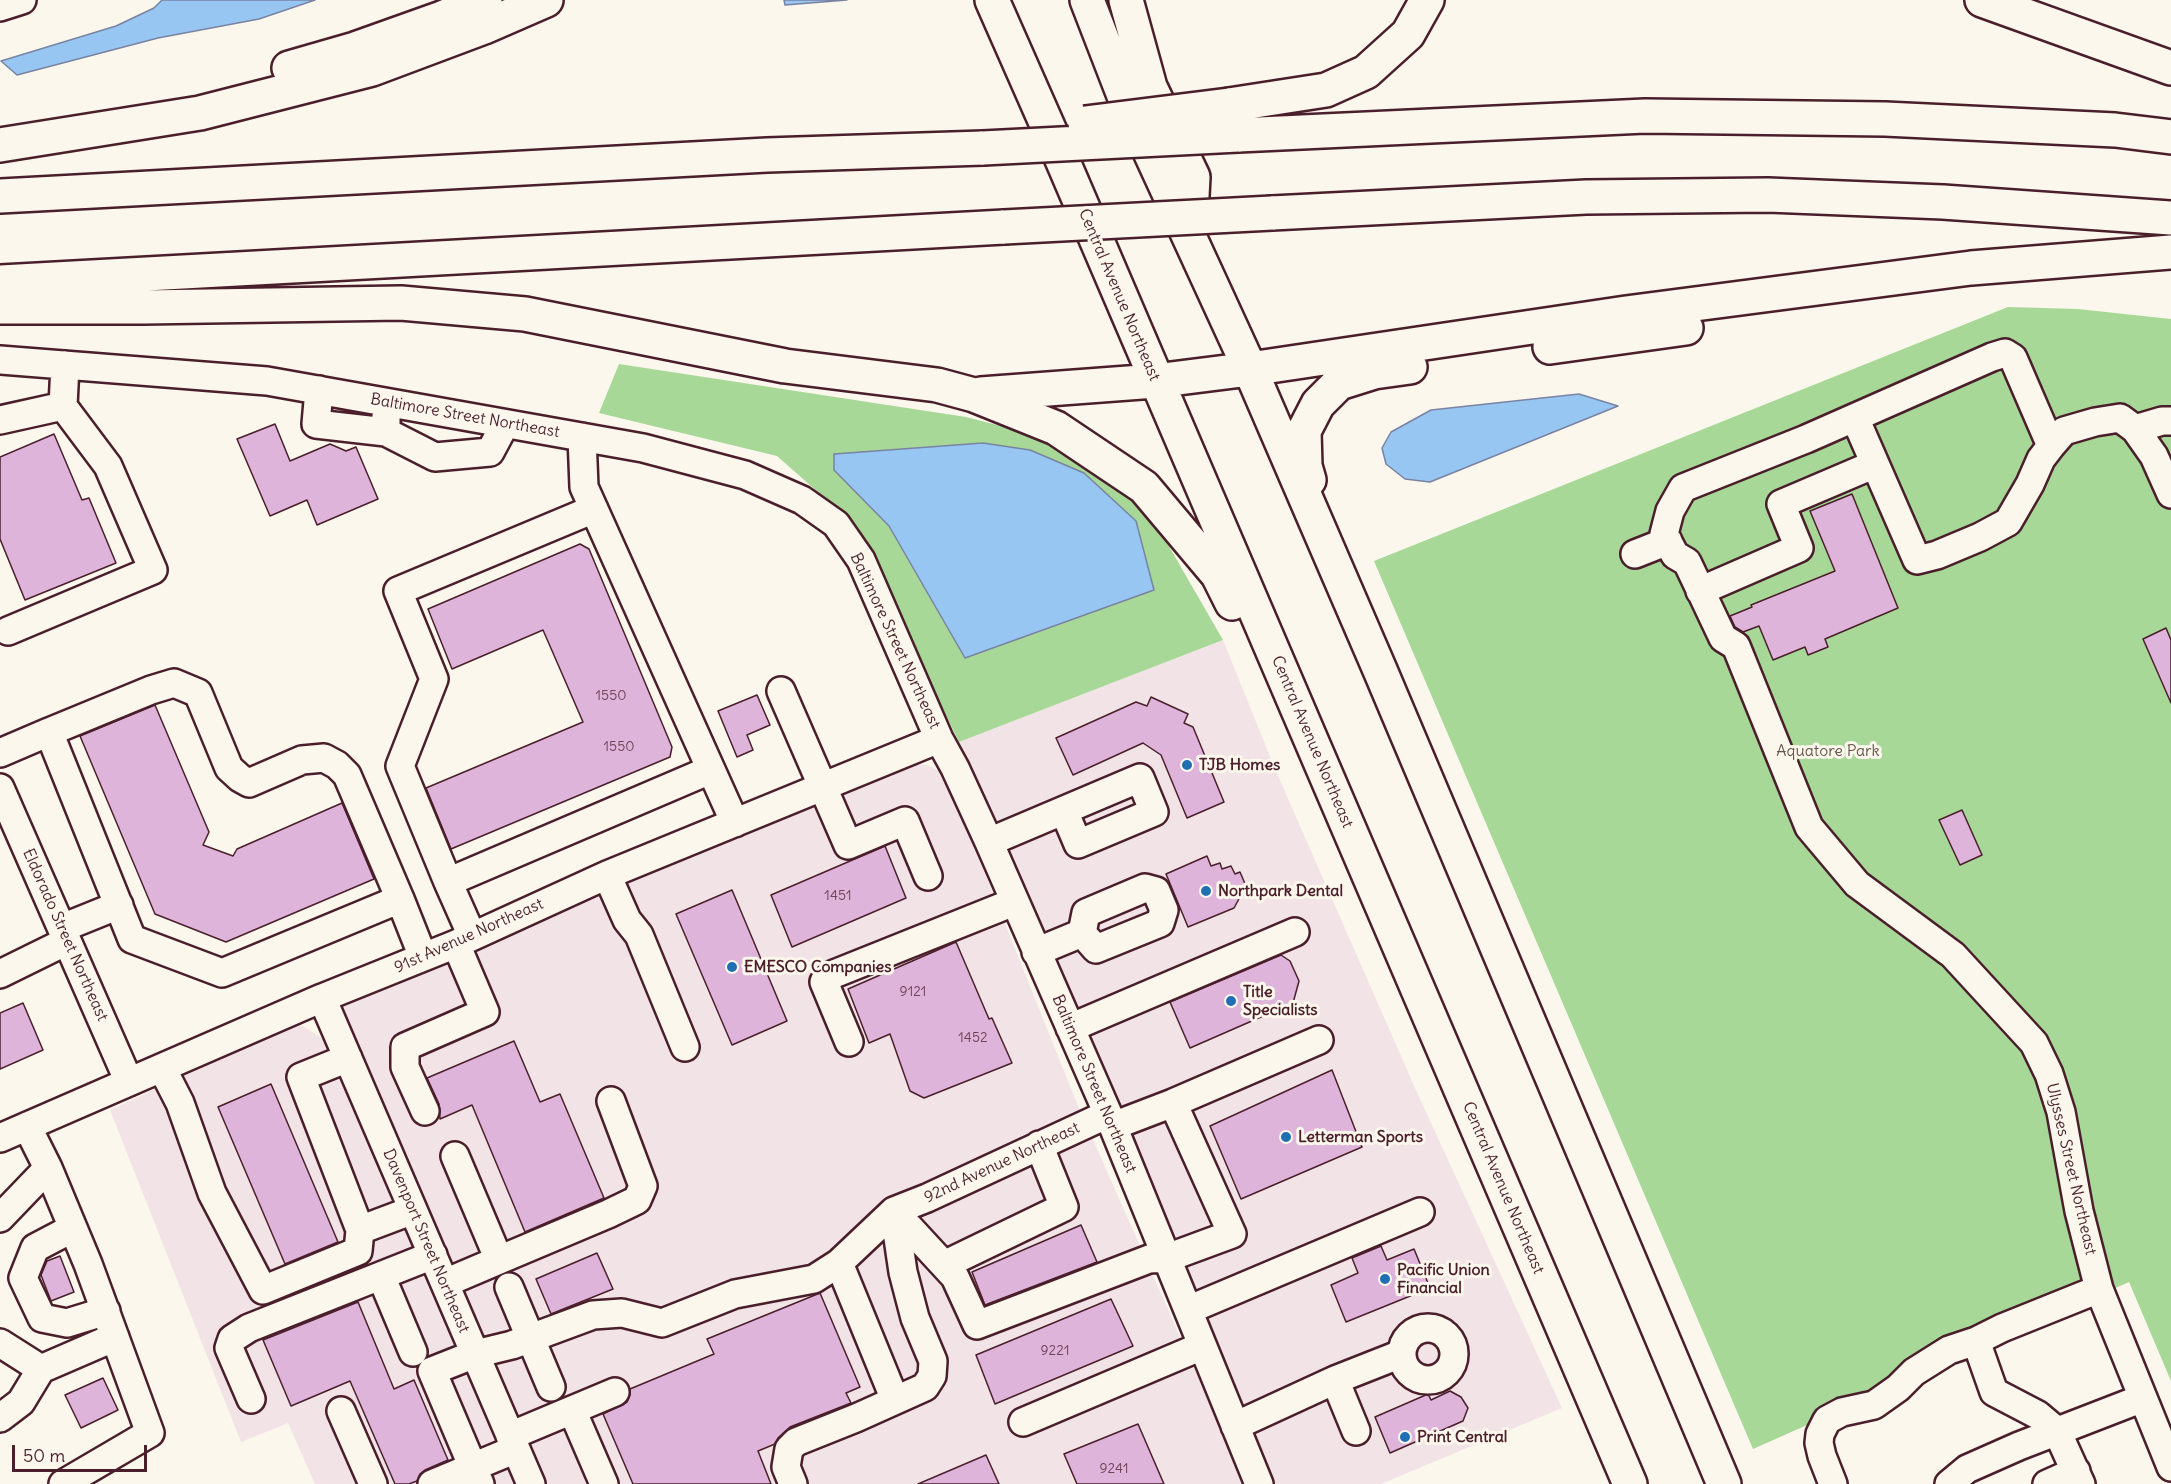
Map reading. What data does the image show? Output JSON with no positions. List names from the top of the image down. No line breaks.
{"streets":{"highway":["Central Avenue Northeast"],"street":["Baltimore Street Northeast","Eldorado Street Northeast","91st Avenue Northeast","92nd Avenue Northeast","Ulysses Street Northeast","Davenport Street Northeast"]},"crossings":[["Baltimore Street Northeast","91st Avenue Northeast"],["Baltimore Street Northeast","92nd Avenue Northeast"],["Eldorado Street Northeast","91st Avenue Northeast"],["91st Avenue Northeast","Davenport Street Northeast"]],"parks":["Aquatore Park"],"places":["TJB Homes","Northpark Dental","EMESCO Companies","Title Specialists","Letterman Sports","Pacific Union Financial","Print Central"],"house_numbers":["1550","1550","1451","9121","1452","9221","9241"],"scale_bar":"50 m"}
